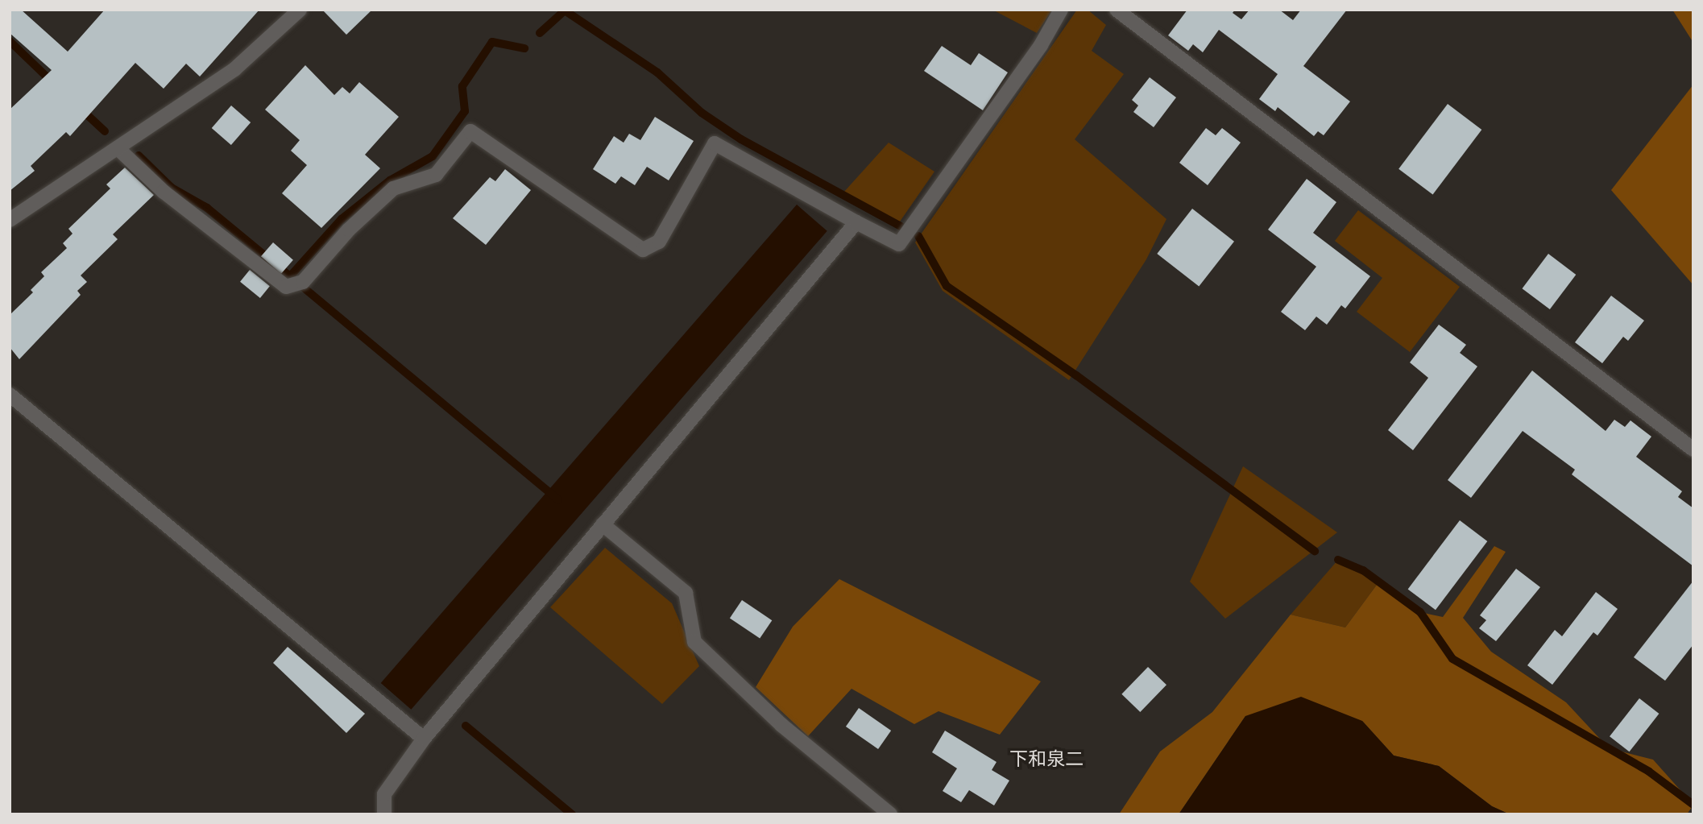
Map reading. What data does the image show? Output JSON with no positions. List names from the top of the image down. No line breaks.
{"districts":["下和泉二"]}
